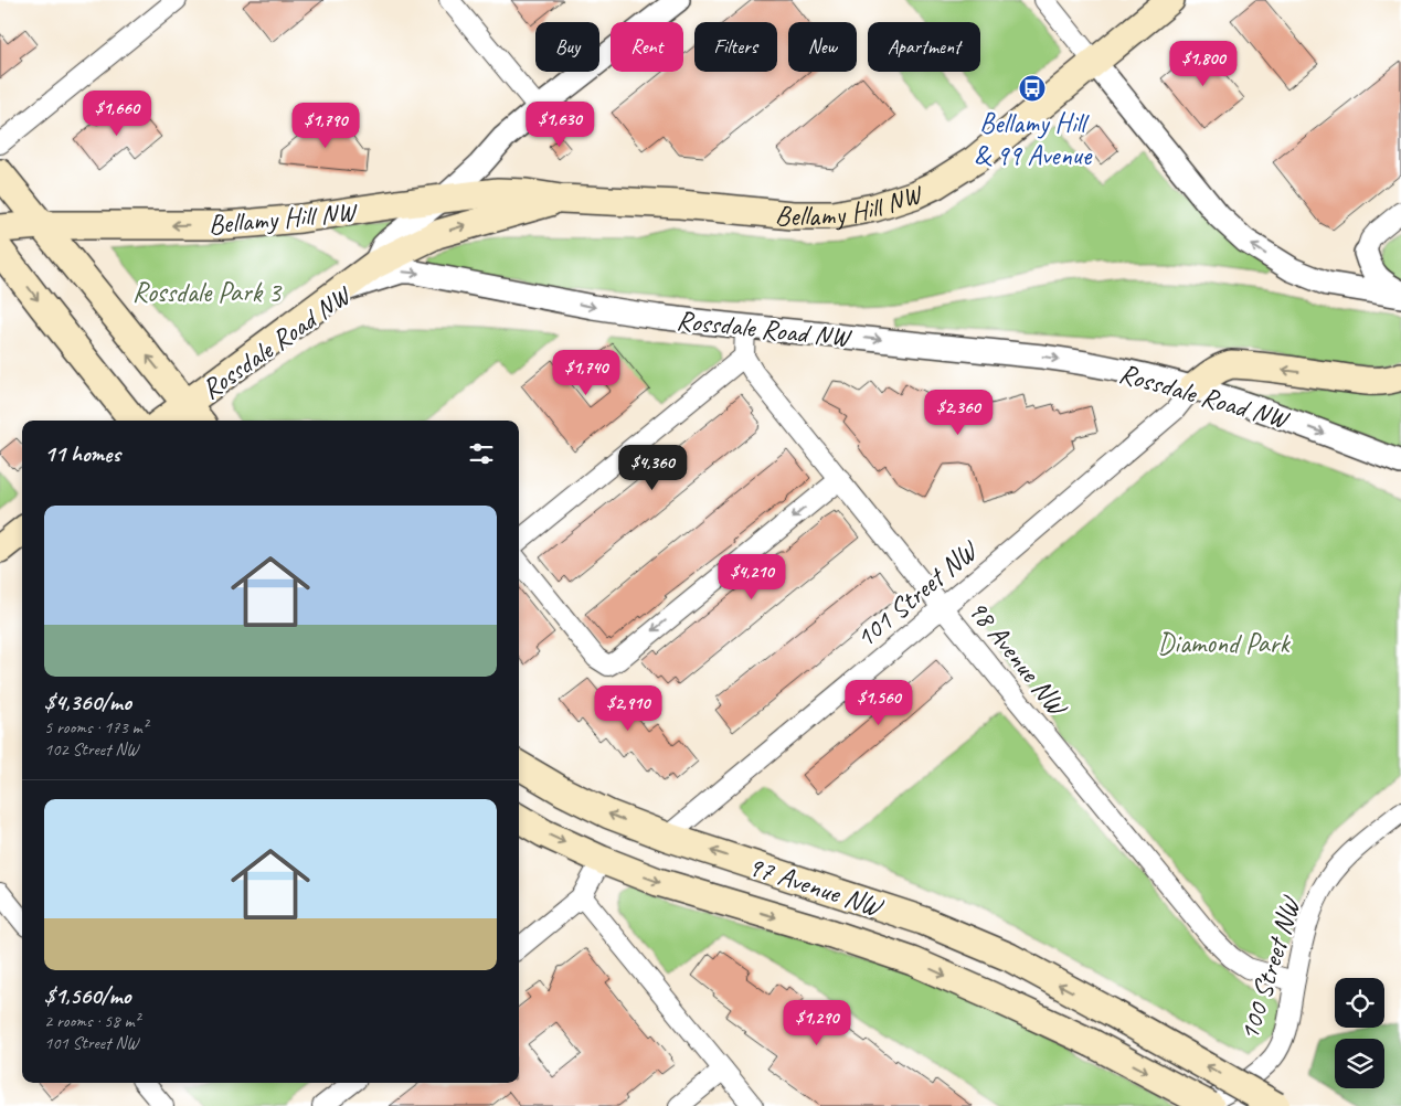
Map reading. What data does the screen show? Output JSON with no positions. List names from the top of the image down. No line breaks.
{"streets":{"main road":["Bellamy Hill NW","Rossdale Road NW","97 Avenue NW"],"street":["101 Street NW","98 Avenue NW","100 Street NW"]},"crossings":[["Bellamy Hill NW","Rossdale Road NW"],["Rossdale Road NW","101 Street NW"],["101 Street NW","98 Avenue NW"],["101 Street NW","97 Avenue NW"],["98 Avenue NW","100 Street NW"]],"one_way":["Rossdale Road NW"],"parks":["Rossdale Park 3","Diamond Park"],"places":{"bus stop":["Bellamy Hill & 99 Avenue"]},"page":{"chip":["Buy","Rent","Filters","New","Apartment"],"price":["$1,800","$1,660","$1,630","$1,790","$1,740","$2,360","$4,360","$4,210","$1,560","$2,910","$1,290"],"heading":"11 homes","list":[{"name":"$4,360/mo","note":"5 rooms · 173 m² · 102 Street NW"},{"name":"$1,560/mo","note":"2 rooms · 58 m² · 101 Street NW"}]}}
